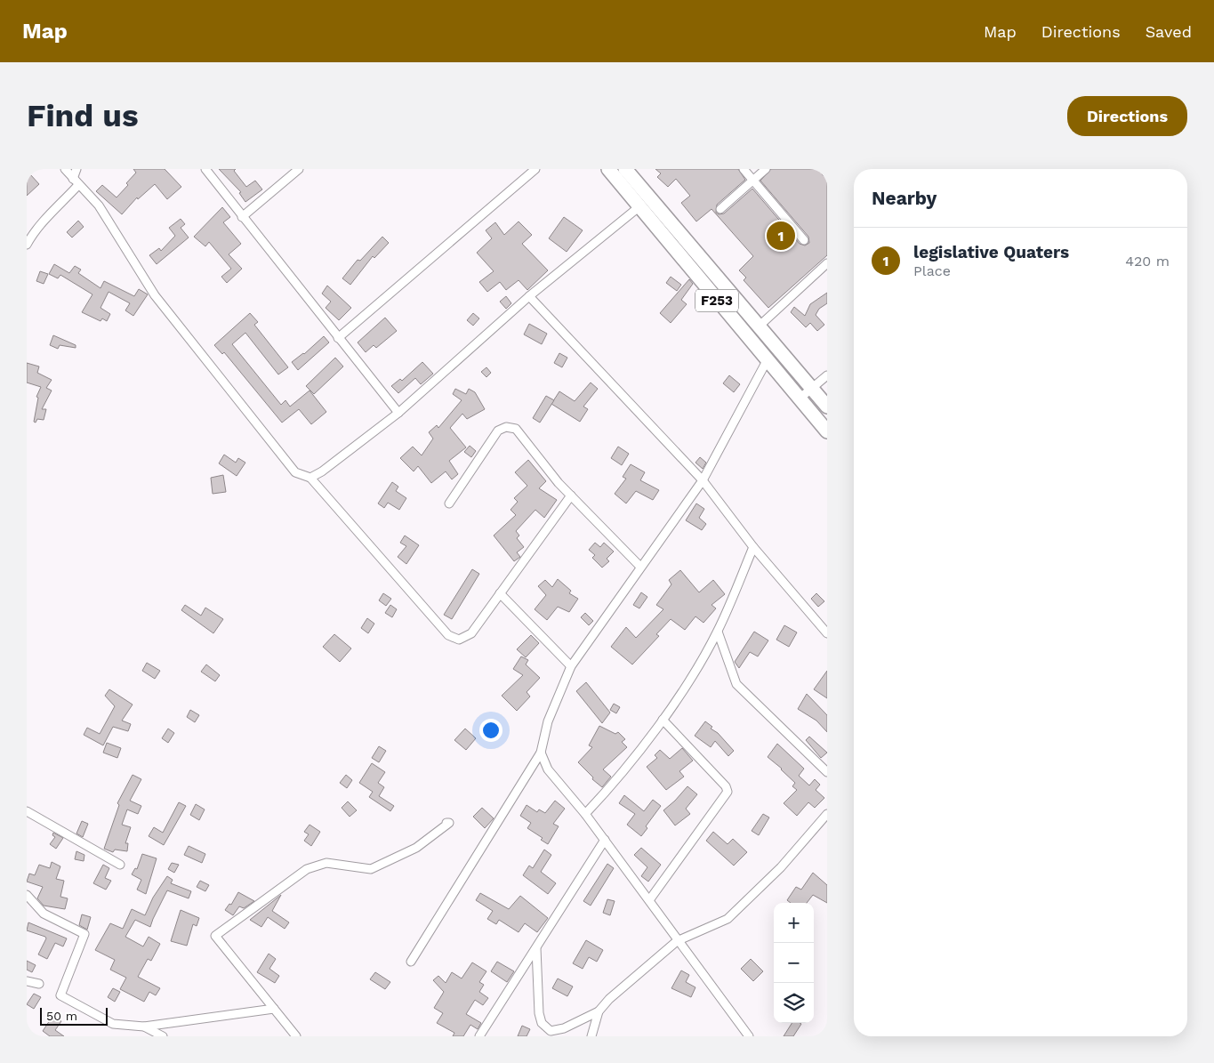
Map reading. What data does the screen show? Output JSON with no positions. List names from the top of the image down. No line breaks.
{"streets":{"main road":["F253"]},"scale_bar":"50 m","page":{"header":"Map","nav":["Map","Directions","Saved"],"buttons":"Directions","title":"Find us","heading":"Nearby","pins":"1","list":[{"mark":"1","name":"legislative Quaters","note":"Place","value":"420 m"}],"map_buttons":["+","−"],"scale":"50 m"}}
